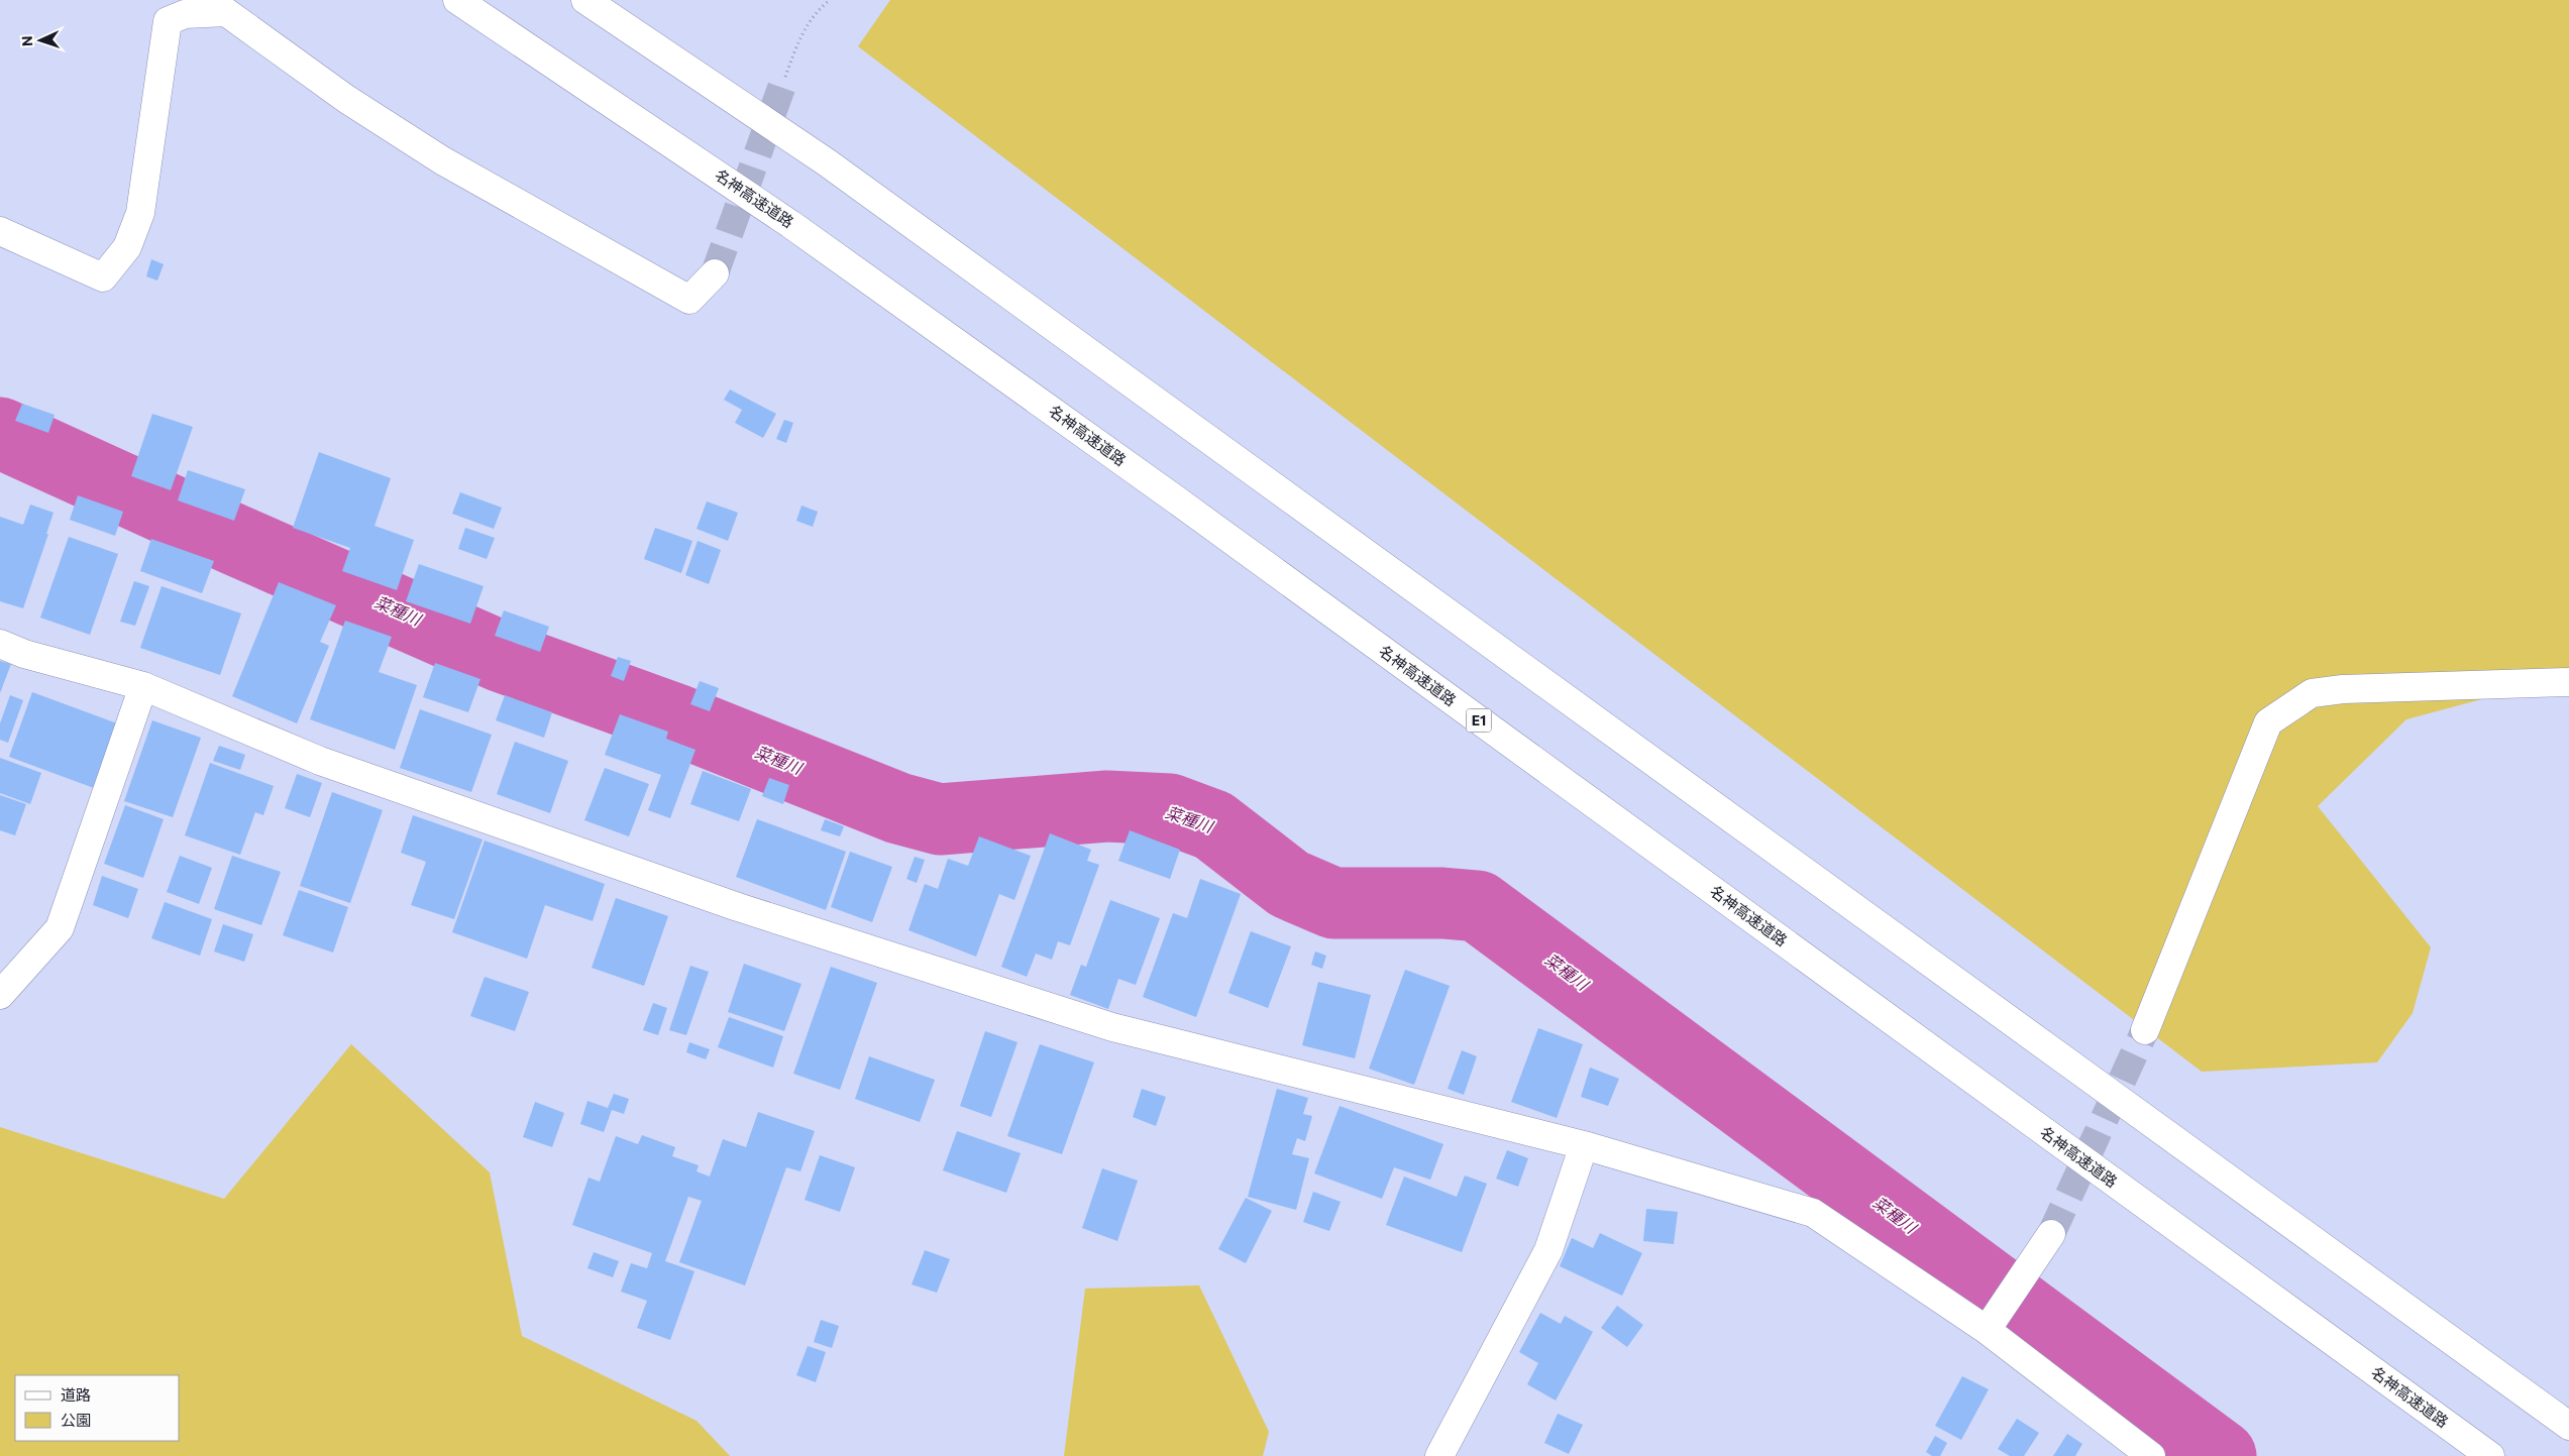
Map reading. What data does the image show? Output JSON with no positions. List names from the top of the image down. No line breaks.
{"streets":{"main road":["名神高速道路","E1"]},"water":["菜種川"],"legend":["道路","公園"],"north":"left"}
